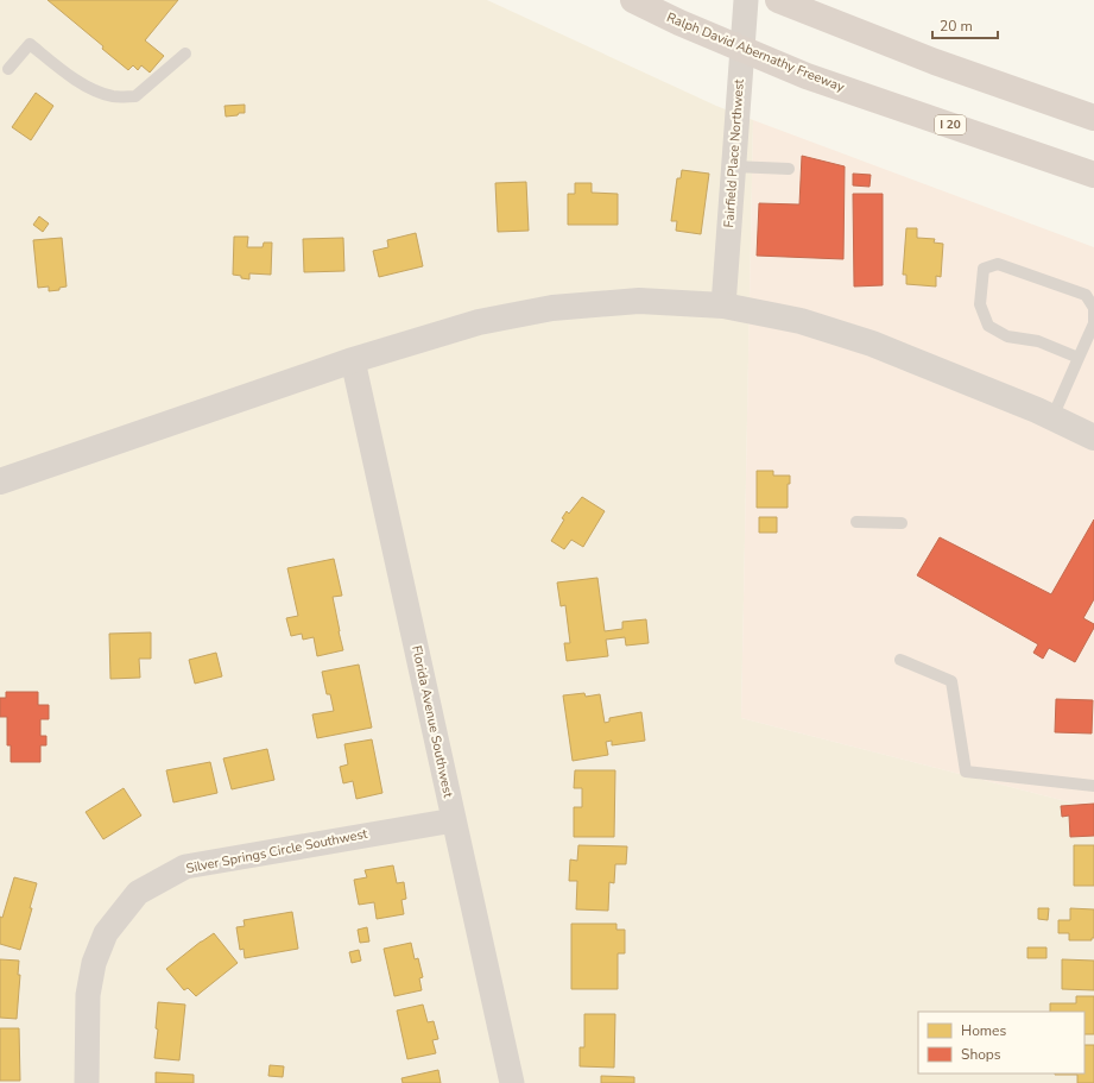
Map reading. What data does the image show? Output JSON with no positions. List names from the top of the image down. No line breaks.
{"streets":{"highway":["Ralph David Abernathy Freeway","I 20"],"street":["Fairfield Place Northwest","Florida Avenue Southwest","Silver Springs Circle Southwest"]},"crossings":[["Florida Avenue Southwest","Silver Springs Circle Southwest"]],"legend":["Homes","Shops"],"scale_bar":"20 m"}
